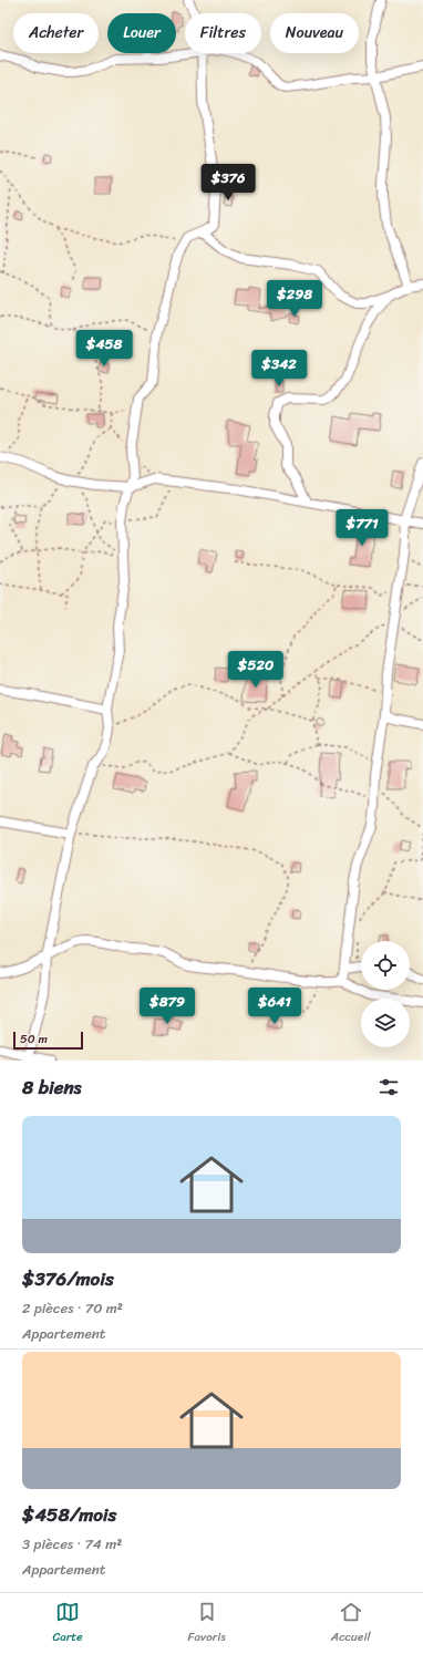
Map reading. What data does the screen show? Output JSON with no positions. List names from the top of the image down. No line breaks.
{"scale_bar":"50 m","page":{"chip":["Acheter","Louer","Filtres","Nouveau"],"price":["$376","$298","$458","$342","$771","$520","$879","$641"],"scale":"50 m","heading":"8 biens","list":[{"name":"$376/mois","note":"2 pièces · 70 m² · Appartement"},{"name":"$458/mois","note":"3 pièces · 74 m² · Appartement"}],"tabs":["Carte","Favoris","Accueil"]}}
